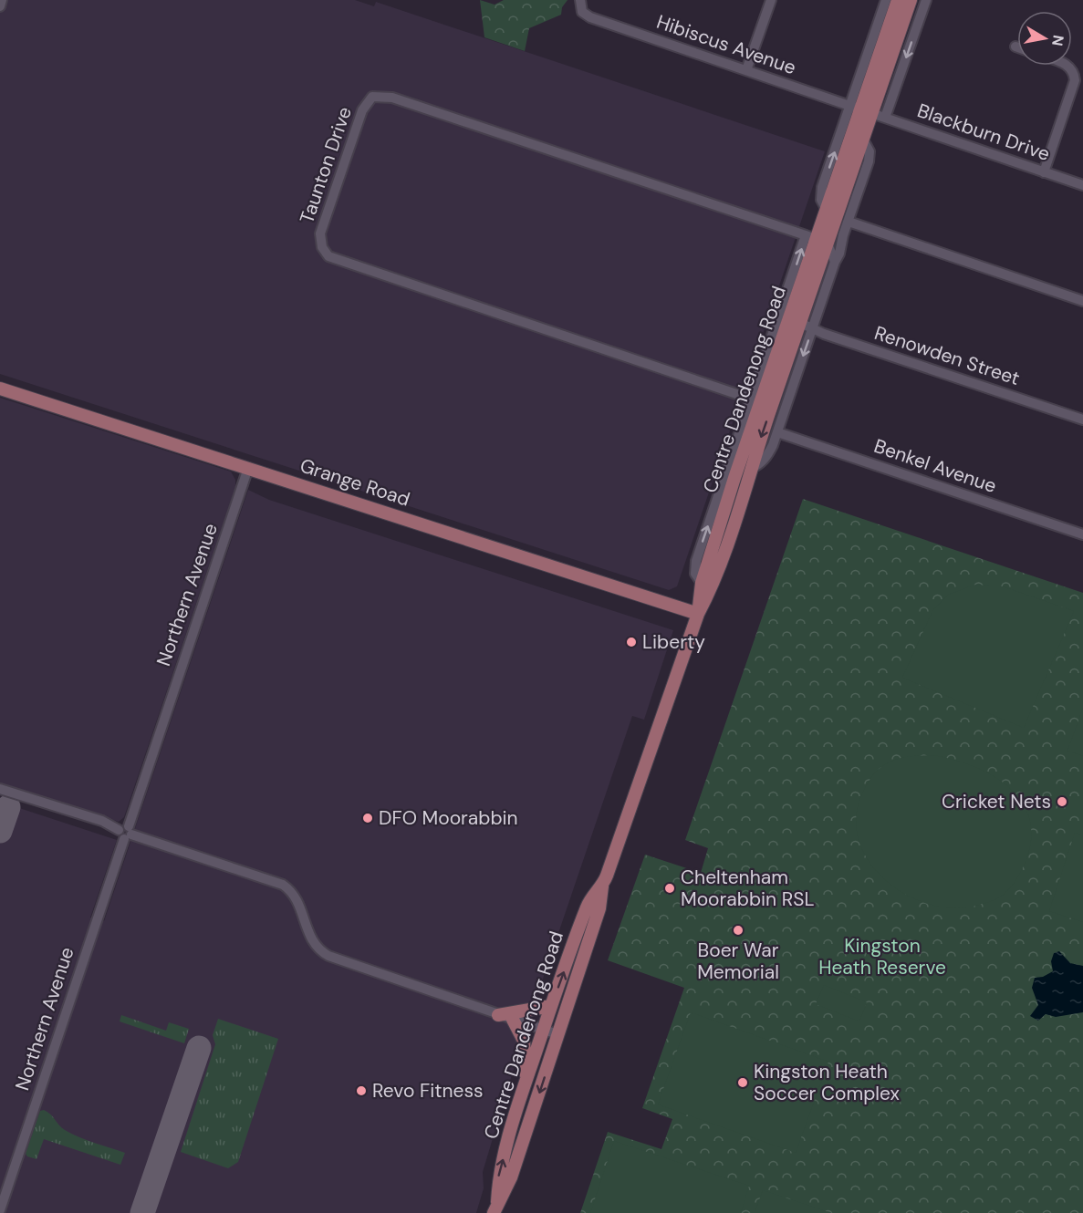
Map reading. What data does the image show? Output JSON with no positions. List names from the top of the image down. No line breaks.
{"streets":{"main road":["Centre Dandenong Road","Grange Road"],"street":["Hibiscus Avenue","Blackburn Drive","Taunton Drive","Renowden Street","Benkel Avenue","Northern Avenue"]},"crossings":[["Hibiscus Avenue","Blackburn Drive"],["Hibiscus Avenue","Centre Dandenong Road"],["Blackburn Drive","Centre Dandenong Road"],["Taunton Drive","Centre Dandenong Road"],["Renowden Street","Centre Dandenong Road"],["Centre Dandenong Road","Benkel Avenue"],["Centre Dandenong Road","Grange Road"],["Grange Road","Northern Avenue"]],"parks":["Kingston Heath Reserve"],"places":["Liberty","Cricket Nets","DFO Moorabbin","Cheltenham Moorabbin RSL","Boer War Memorial","Kingston Heath Soccer Complex","Revo Fitness"],"north":"right"}
